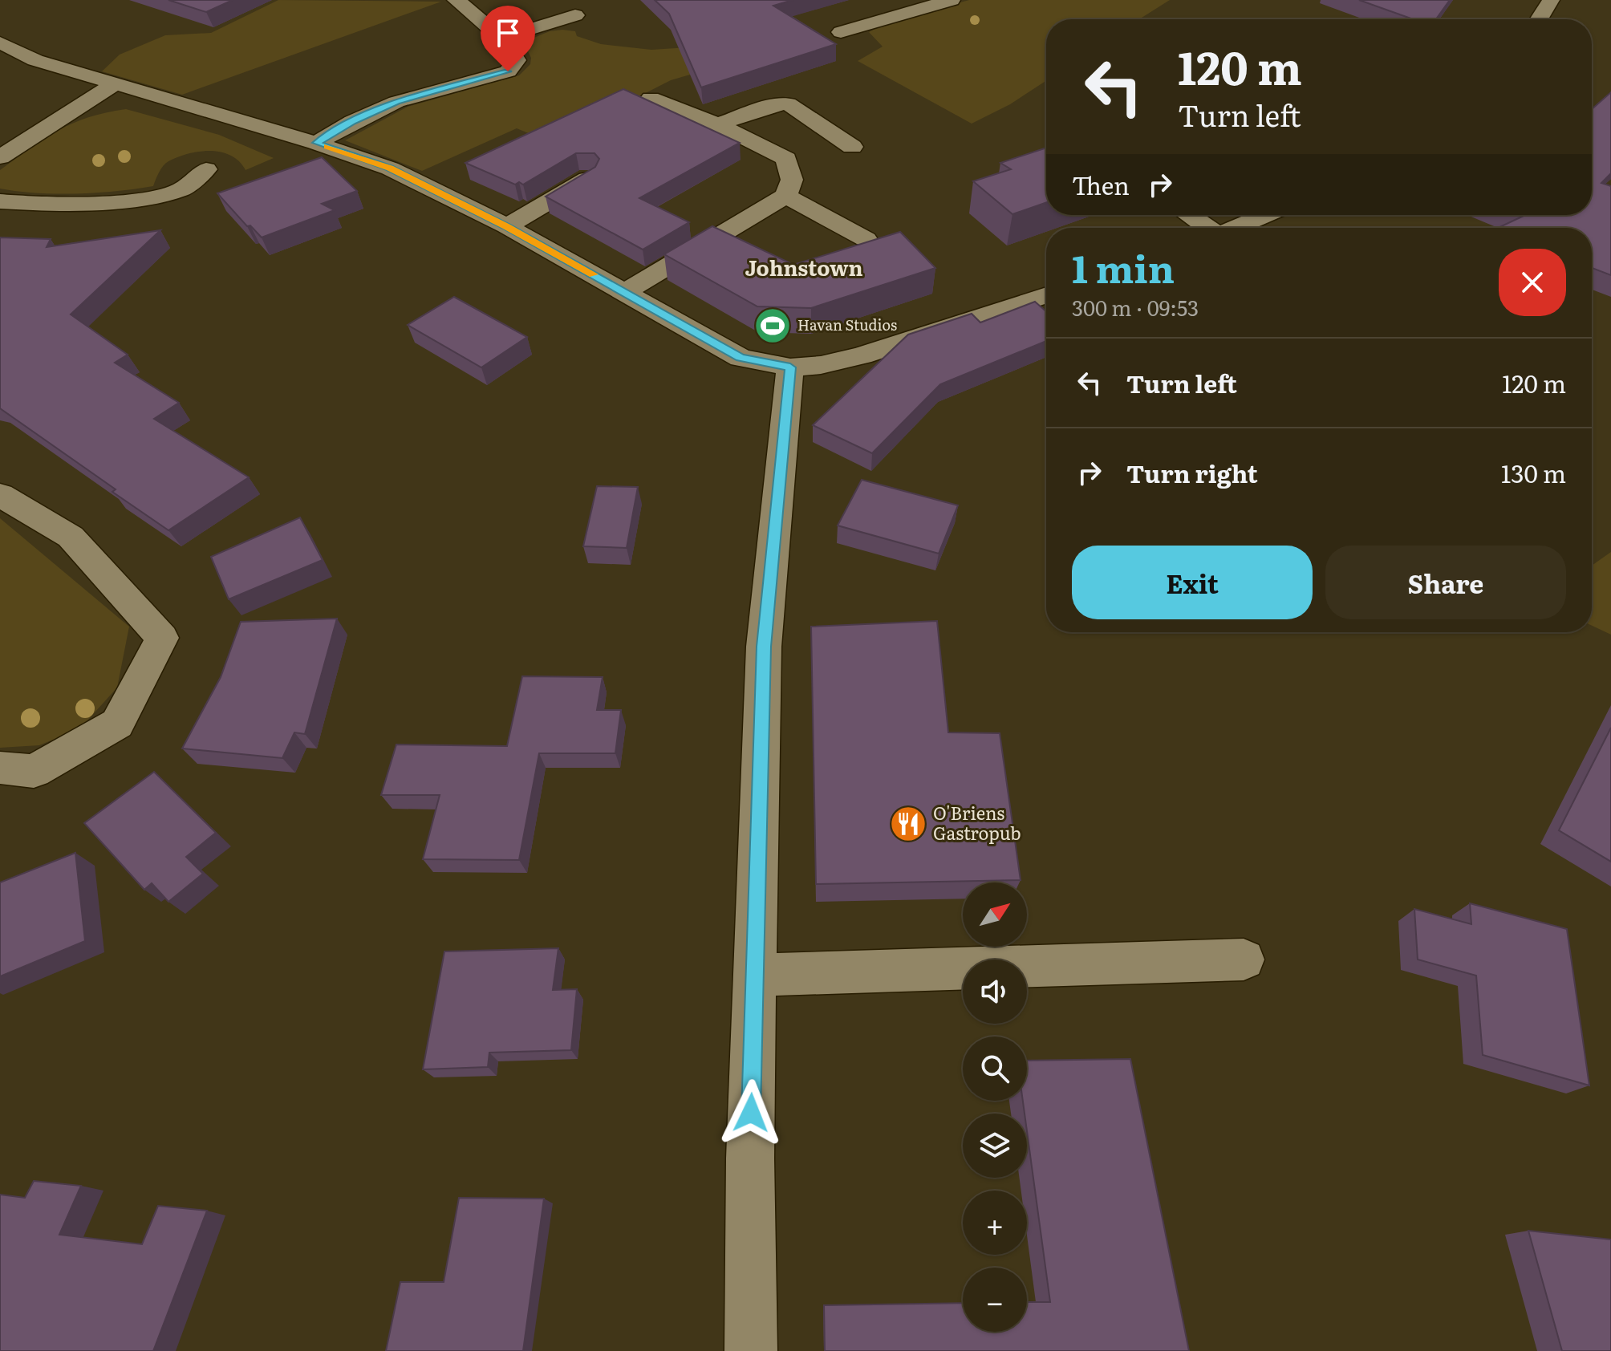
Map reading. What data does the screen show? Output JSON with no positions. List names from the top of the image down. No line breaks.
{"districts":["Johnstown"],"places":{"sports":["Havan Studios"],"restaurant":["O'Briens Gastropub"]},"north":"top right","page":{"turn":["120 m","Turn left"],"then":"Then","heading":["1 min","300 m · 09:53"],"list":[{"name":"Turn left","value":"120 m"},{"name":"Turn right","value":"130 m"}],"buttons":["Exit","Share"],"map_buttons":["+","−"]}}
